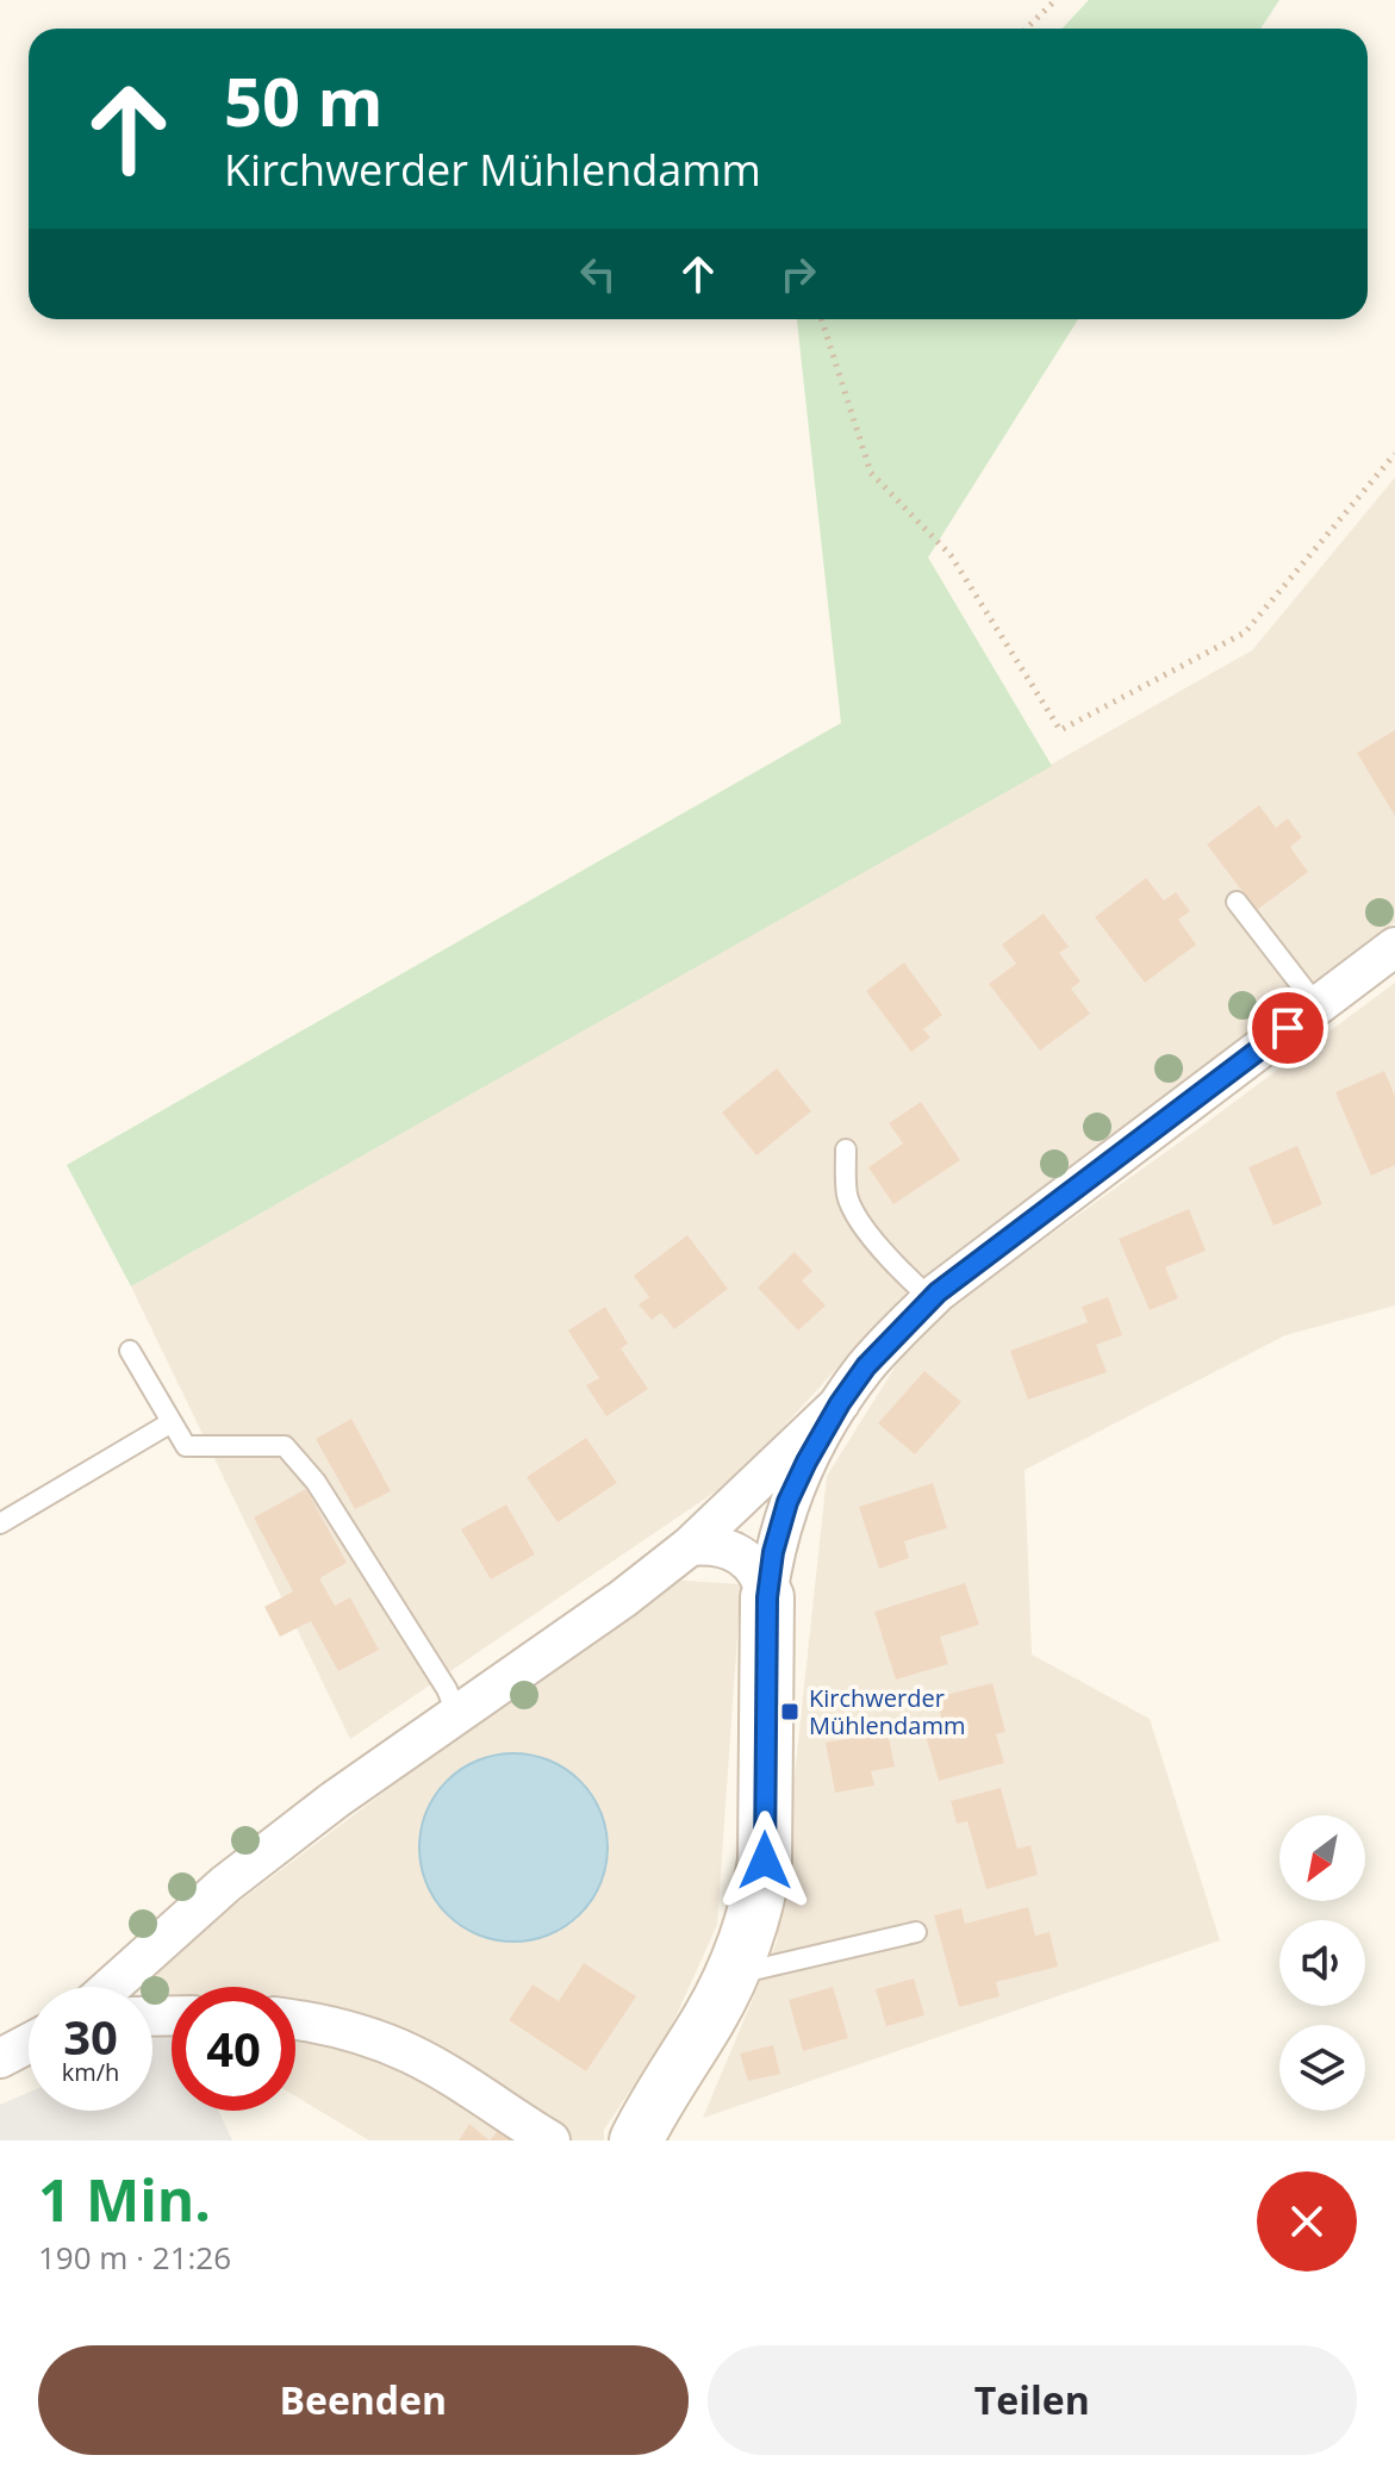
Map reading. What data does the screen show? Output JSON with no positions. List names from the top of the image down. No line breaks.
{"places":{"transit":["Kirchwerder Mühlendamm"]},"north":"bottom left","page":{"turn":["50 m","Kirchwerder Mühlendamm"],"speed":"30 km/h","limit":"40","heading":["1 Min.","190 m · 21:26"],"buttons":["Beenden","Teilen"]}}
